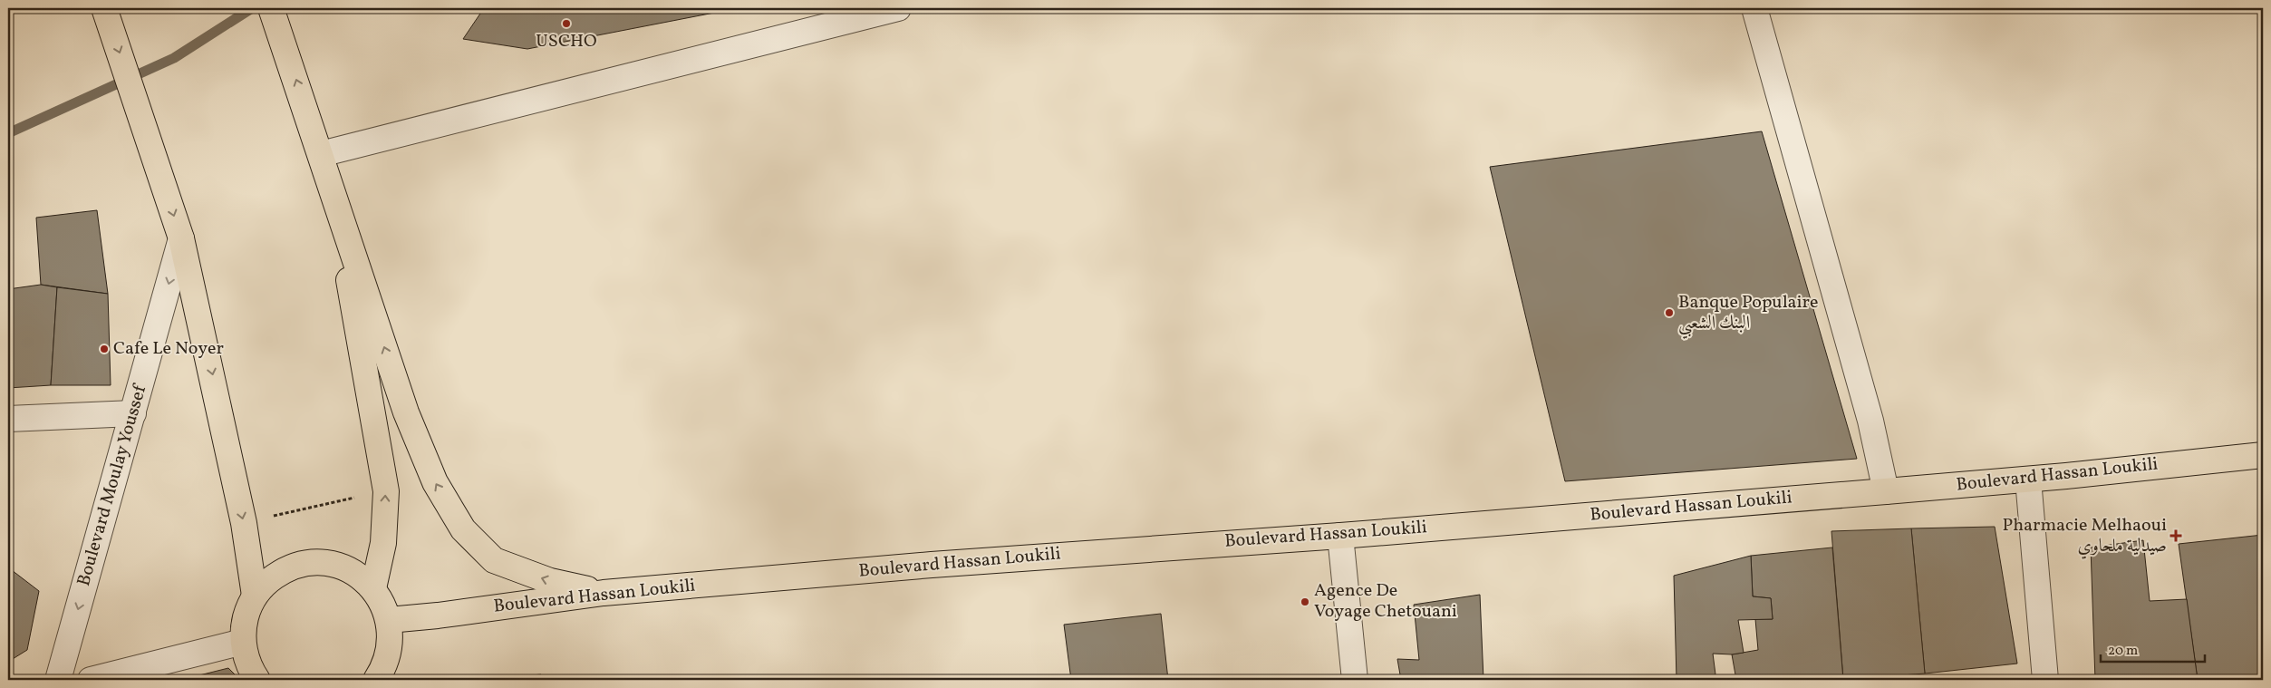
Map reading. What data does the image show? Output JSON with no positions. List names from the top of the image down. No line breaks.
{"streets":{"main road":["Boulevard Hassan Loukili"],"street":["Boulevard Moulay Youssef"]},"one_way":["Boulevard Moulay Youssef"],"places":{"other":["USCHO","Banque Populaire البنك الشعبي","Cafe Le Noyer","Agence De Voyage Chetouani"],"health":["Pharmacie Melhaoui صيدلية ملحاوي"]},"scale_bar":"20 m"}
